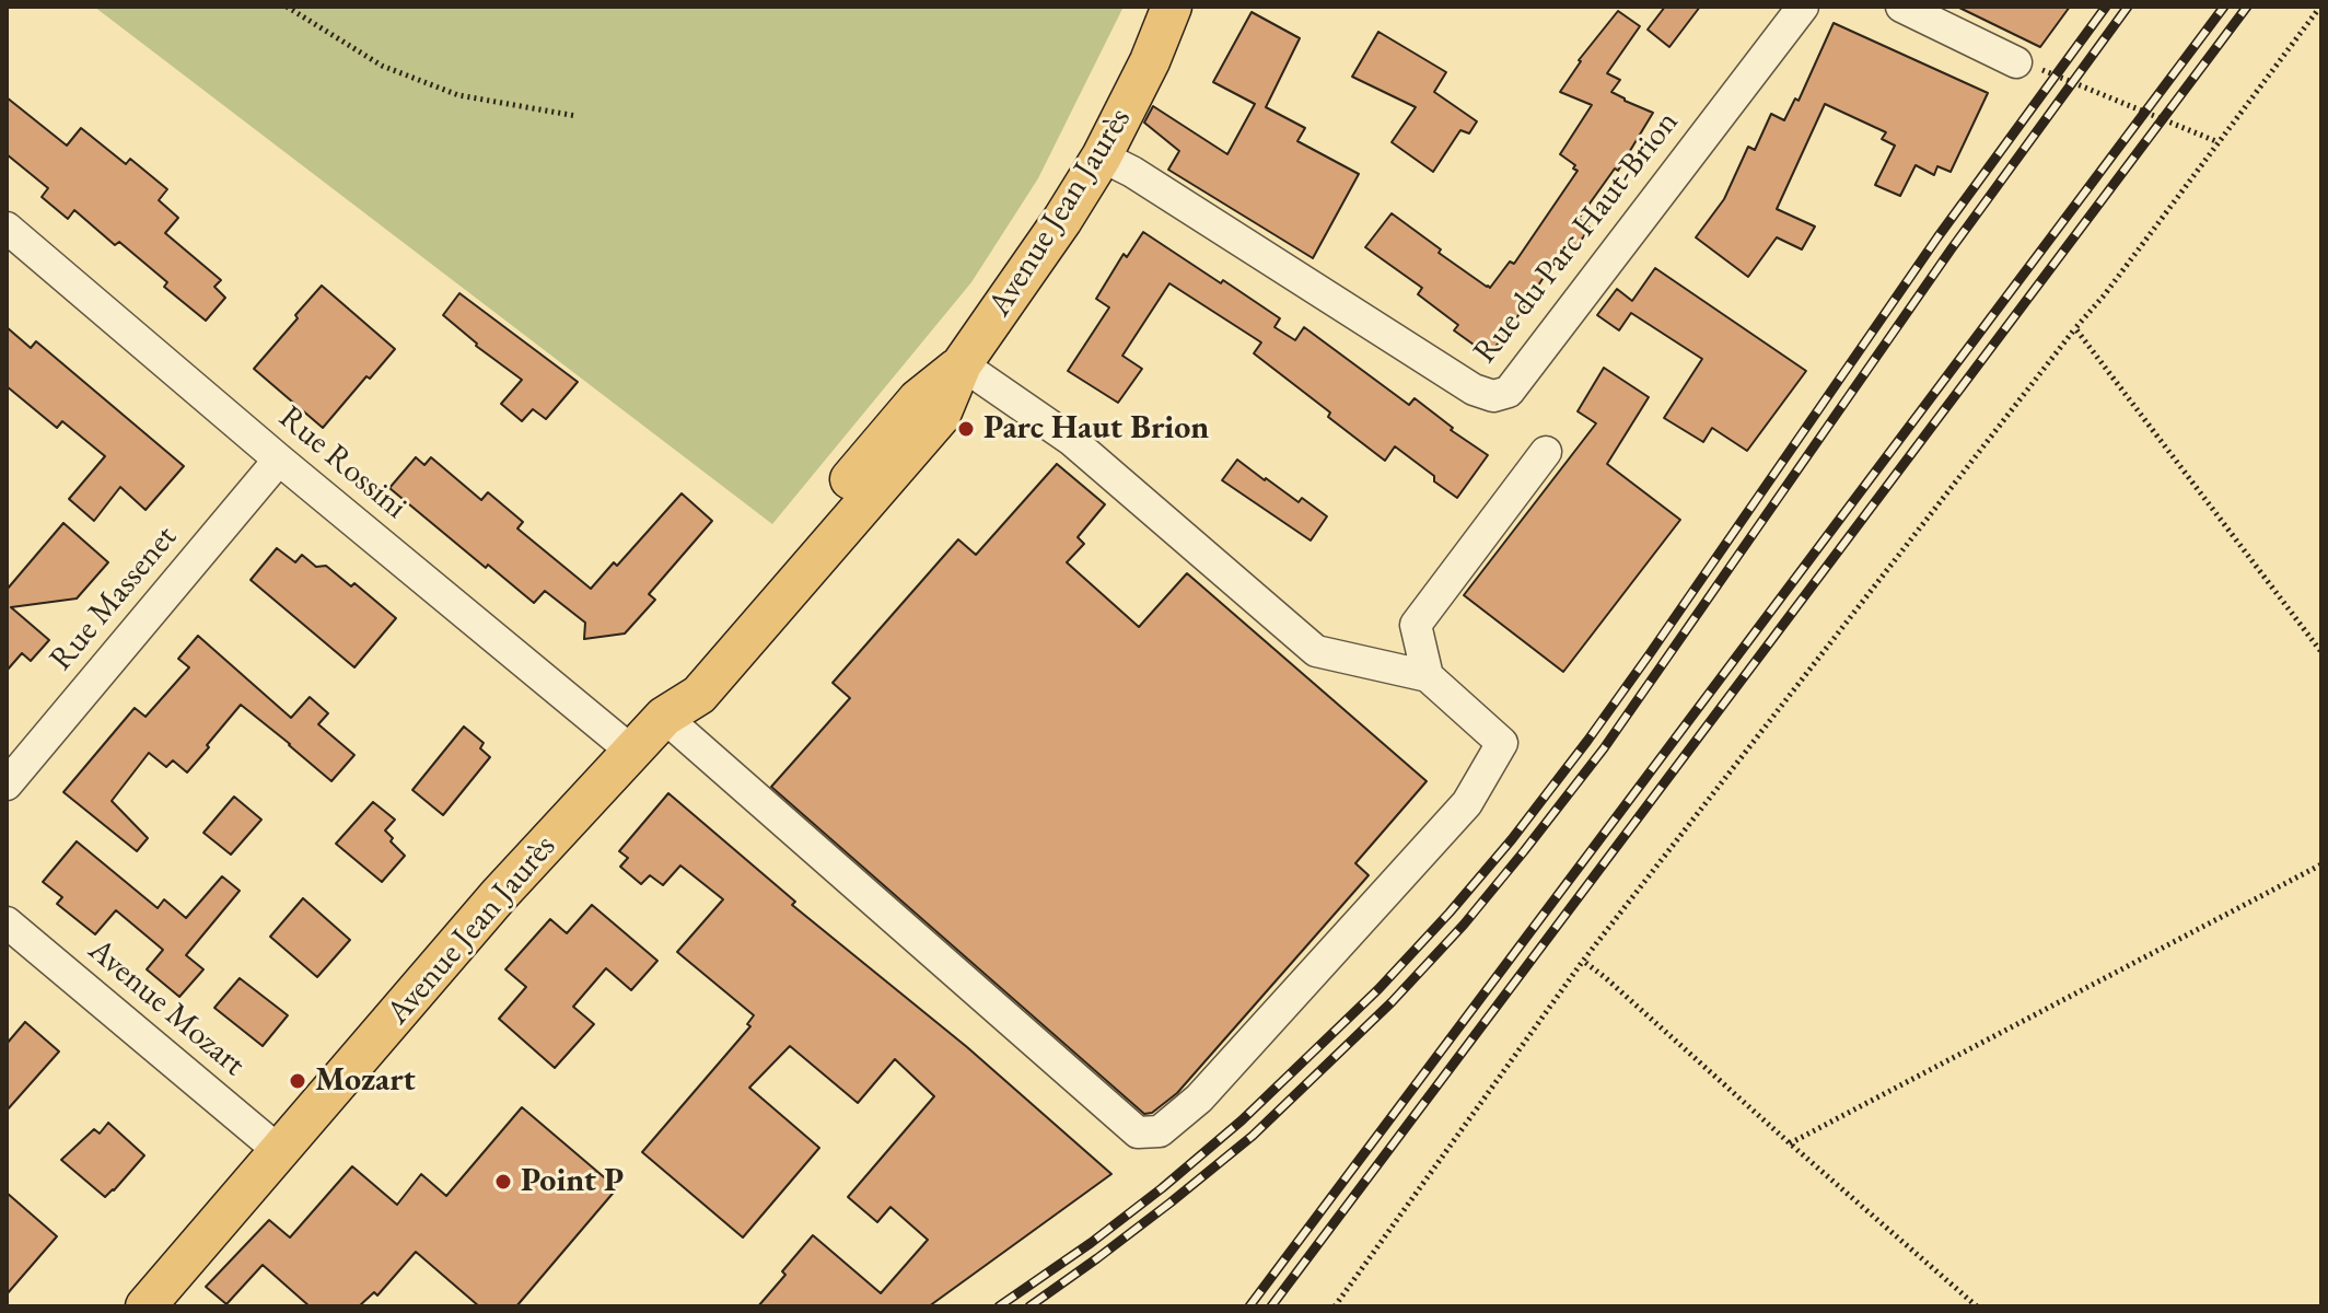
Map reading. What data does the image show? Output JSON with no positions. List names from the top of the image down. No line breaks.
{"streets":{"main road":["Avenue Jean Jaurès"],"street":["Rue du Parc Haut-Brion","Rue Rossini","Rue Massenet","Avenue Mozart"]},"crossings":[["Avenue Jean Jaurès","Rue du Parc Haut-Brion"],["Avenue Jean Jaurès","Rue Rossini"],["Avenue Jean Jaurès","Avenue Mozart"],["Rue Rossini","Rue Massenet"]],"places":["Parc Haut Brion","Mozart","Point P"]}
